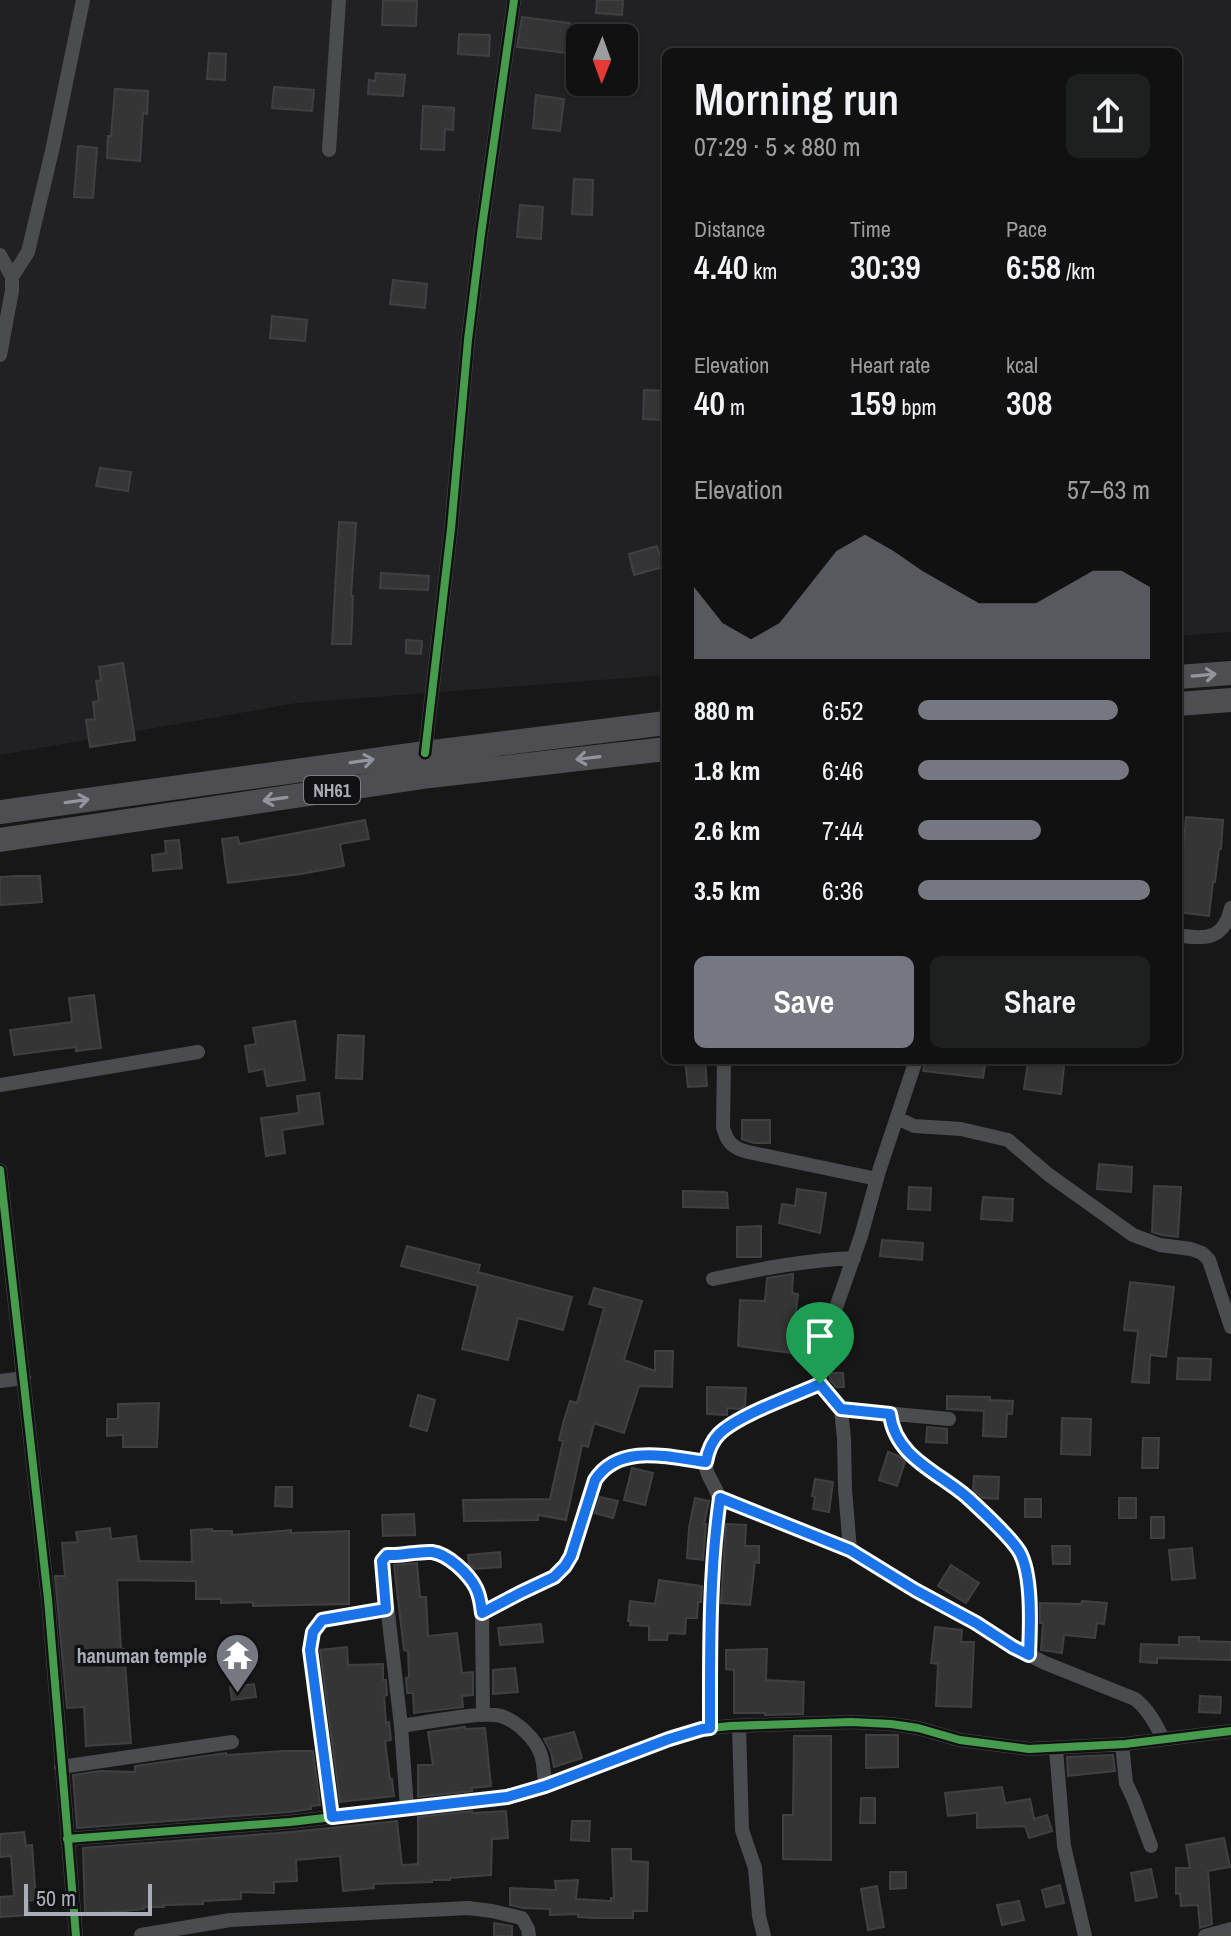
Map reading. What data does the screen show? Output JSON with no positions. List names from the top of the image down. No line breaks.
{"streets":{"highway":["NH61"]},"places":{"temple":["hanuman temple"]},"scale_bar":"50 m","north":"bottom","page":{"heading":["Morning run","07:29 · 5 × 880 m"],"stats":[["Distance","4.40 km"],["Time","30:39"],["Pace","6:58 /km"],["Elevation","40 m"],["Heart rate","159 bpm"],["kcal","308"]],"chart":["Elevation","57–63 m"],"list":[{"name":"880 m","note":"6:52"},{"name":"1.8 km","note":"6:46"},{"name":"2.6 km","note":"7:44"},{"name":"3.5 km","note":"6:36"}],"buttons":["Save","Share"],"scale":"50 m"}}
